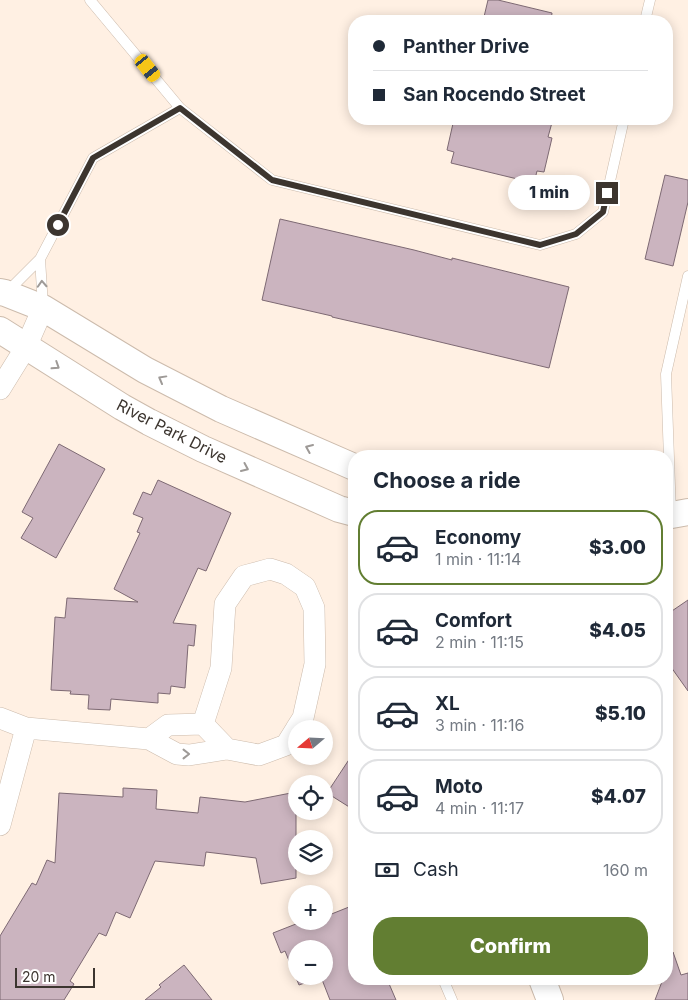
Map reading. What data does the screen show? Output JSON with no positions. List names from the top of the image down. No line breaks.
{"streets":{"street":["River Park Drive"]},"scale_bar":"20 m","north":"left","page":{"banner":["Panther Drive","San Rocendo Street"],"bubble":"1 min","heading":"Choose a ride","list":[{"name":"Economy","note":"1 min · 11:14","value":"$3.00"},{"name":"Comfort","note":"2 min · 11:15","value":"$4.05"},{"name":"XL","note":"3 min · 11:16","value":"$5.10"},{"name":"Moto","note":"4 min · 11:17","value":"$4.07"}],"map_buttons":["+","−"],"pay":["Cash","160 m"],"buttons":"Confirm","scale":"20 m"}}
